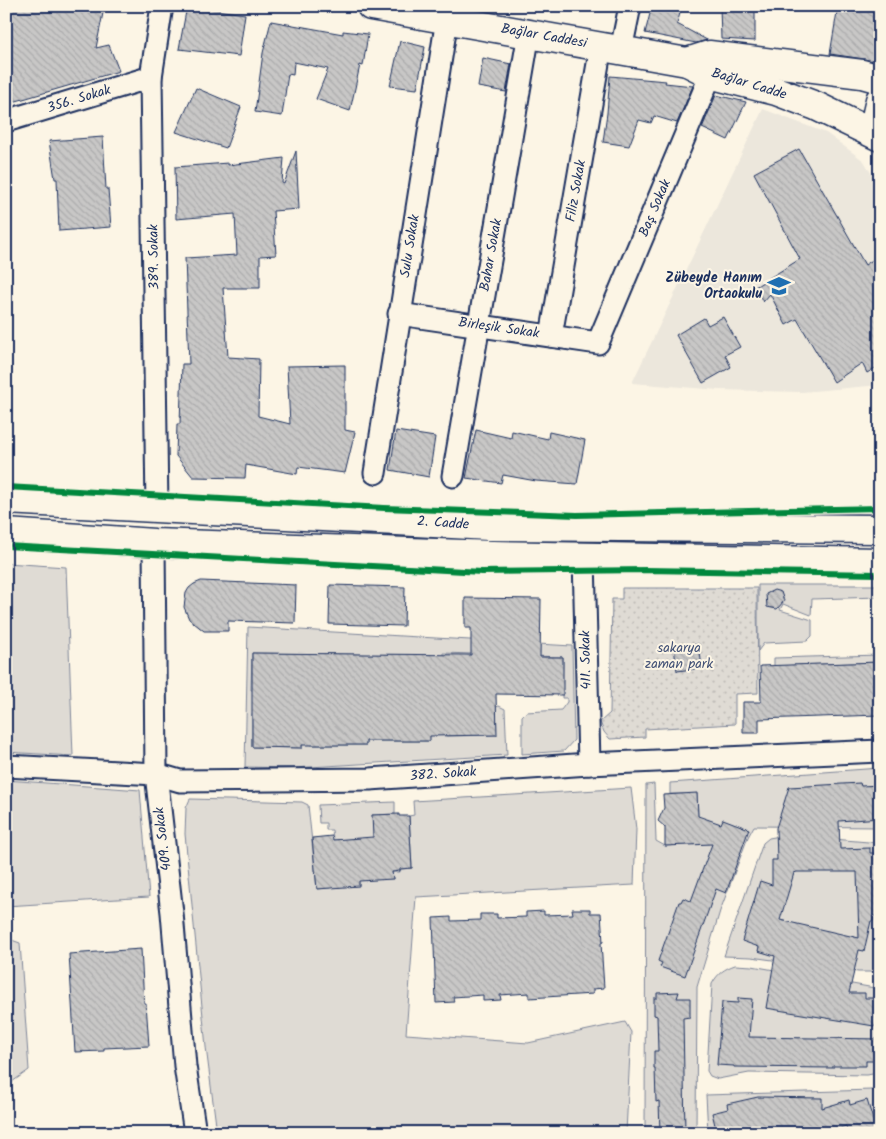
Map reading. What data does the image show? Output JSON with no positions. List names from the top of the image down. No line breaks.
{"streets":{"main road":["Bağlar Caddesi","Bağlar Cadde","2. Cadde"],"street":["356. Sokak","Filiz Sokak","Baş Sokak","Sulu Sokak","Bahar Sokak","389. Sokak","Birleşik Sokak","411. Sokak","382. Sokak","409. Sokak"]},"crossings":[["Bağlar Caddesi","Bağlar Cadde"],["Bağlar Caddesi","Filiz Sokak"],["Bağlar Caddesi","Sulu Sokak"],["Bağlar Caddesi","Bahar Sokak"],["Bağlar Cadde","Baş Sokak"],["356. Sokak","389. Sokak"],["Filiz Sokak","Birleşik Sokak"],["Baş Sokak","Birleşik Sokak"],["Sulu Sokak","Birleşik Sokak"],["Bahar Sokak","Birleşik Sokak"],["389. Sokak","2. Cadde"],["411. Sokak","382. Sokak"],["382. Sokak","409. Sokak"]],"parks":["sakarya zaman park"],"places":{"school or university":["Zübeyde Hanım Ortaokulu"]}}
